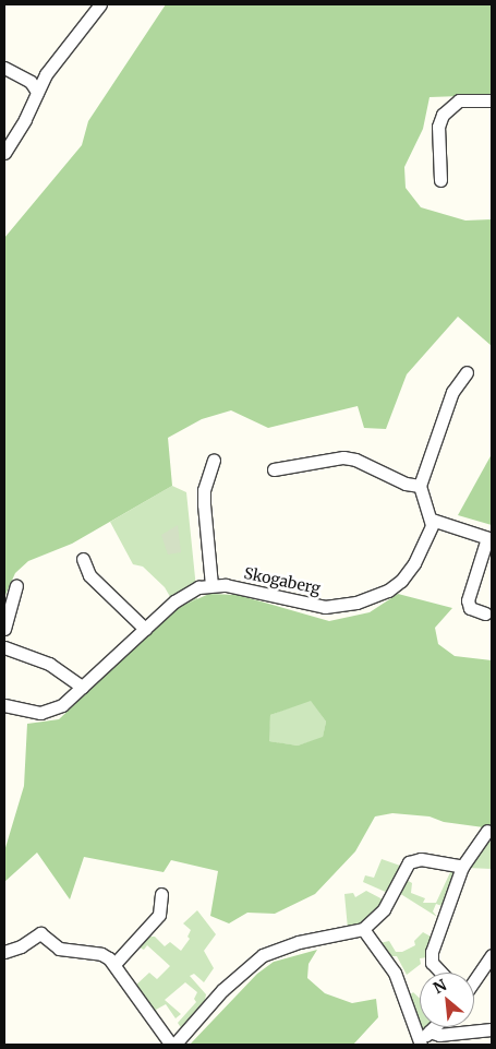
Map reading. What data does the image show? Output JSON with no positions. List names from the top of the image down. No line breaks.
{"streets":{"street":["Skogaberg"]},"north":"top left"}
